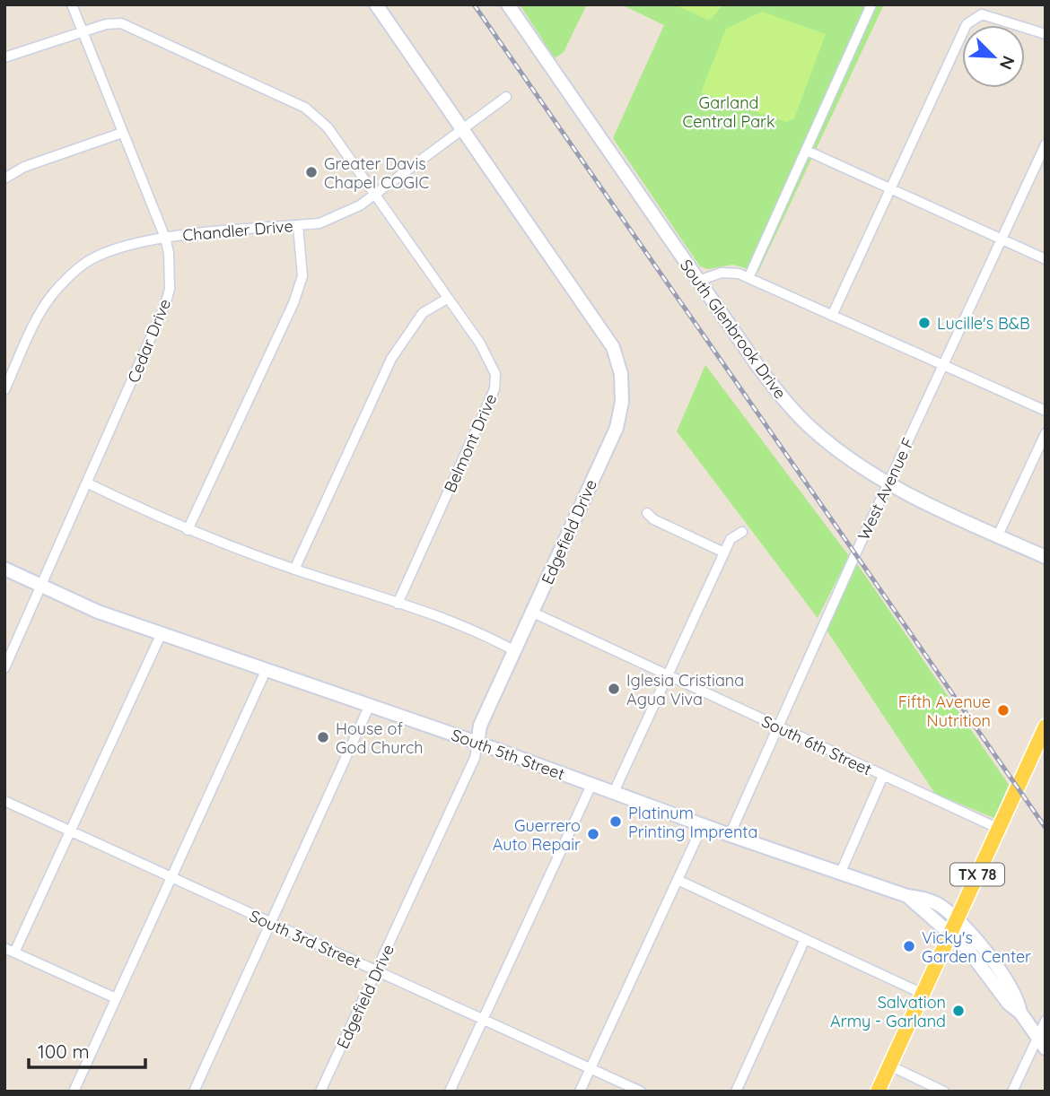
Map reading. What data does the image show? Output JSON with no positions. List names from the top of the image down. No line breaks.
{"streets":{"main road":["TX 78"],"street":["Chandler Drive","South Glenbrook Drive","Cedar Drive","Belmont Drive","West Avenue F","Edgefield Drive","South 6th Street","South 5th Street","South 3rd Street"]},"crossings":[["Chandler Drive","Cedar Drive"],["Chandler Drive","Belmont Drive"],["Chandler Drive","Edgefield Drive"],["South Glenbrook Drive","West Avenue F"],["Cedar Drive","Belmont Drive"],["Cedar Drive","South 5th Street"],["West Avenue F","South 6th Street"],["West Avenue F","South 5th Street"],["Edgefield Drive","South 6th Street"],["Edgefield Drive","South 5th Street"],["Edgefield Drive","South 3rd Street"],["South 6th Street","TX 78"],["South 5th Street","TX 78"]],"parks":["Garland Central Park"],"places":["Greater Davis Chapel COGIC","Lucille's B&B","Iglesia Cristiana Agua Viva","Fifth Avenue Nutrition","House of God Church","Platinum Printing Imprenta","Guerrero Auto Repair","Vicky's Garden Center","Salvation Army - Garland"],"scale_bar":"100 m","north":"bottom right"}
